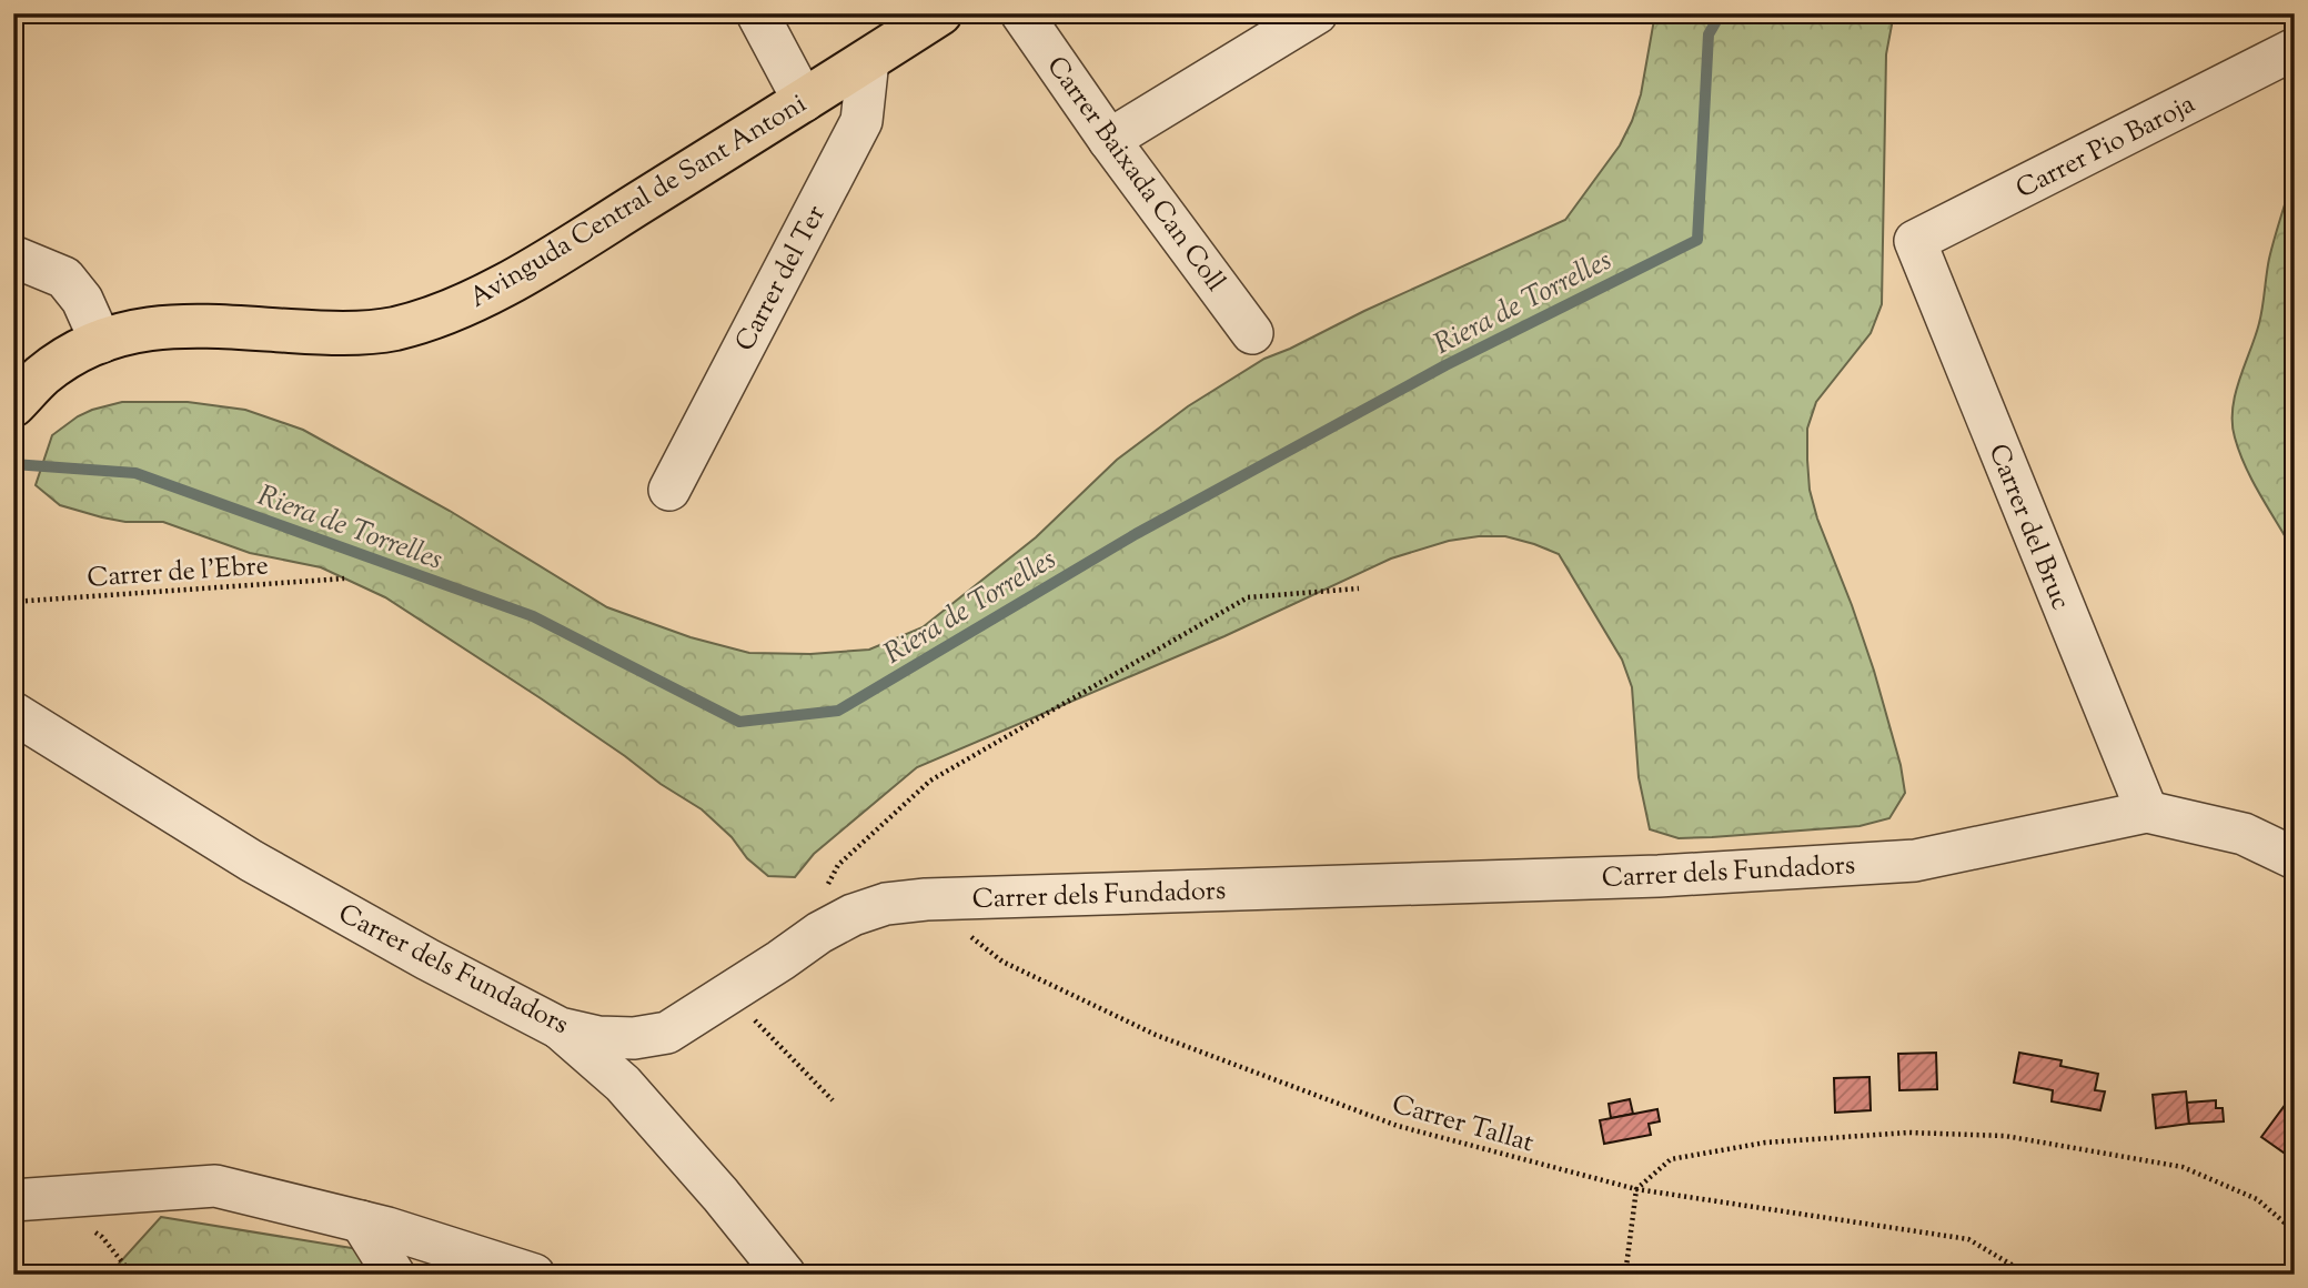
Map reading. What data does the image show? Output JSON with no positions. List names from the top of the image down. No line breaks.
{"streets":{"main road":["Avinguda Central de Sant Antoni"],"street":["Carrer Pio Baroja","Carrer Baixada Can Coll","Carrer del Ter","Carrer del Bruc","Carrer dels Fundadors"],"path":["Carrer de l'Ebre","Carrer Tallat"]},"crossings":[["Carrer Pio Baroja","Carrer del Bruc"],["Avinguda Central de Sant Antoni","Carrer del Ter"],["Carrer del Bruc","Carrer dels Fundadors"],["Carrer dels Fundadors","Carrer Tallat"]],"water":["Riera de Torrelles"]}
